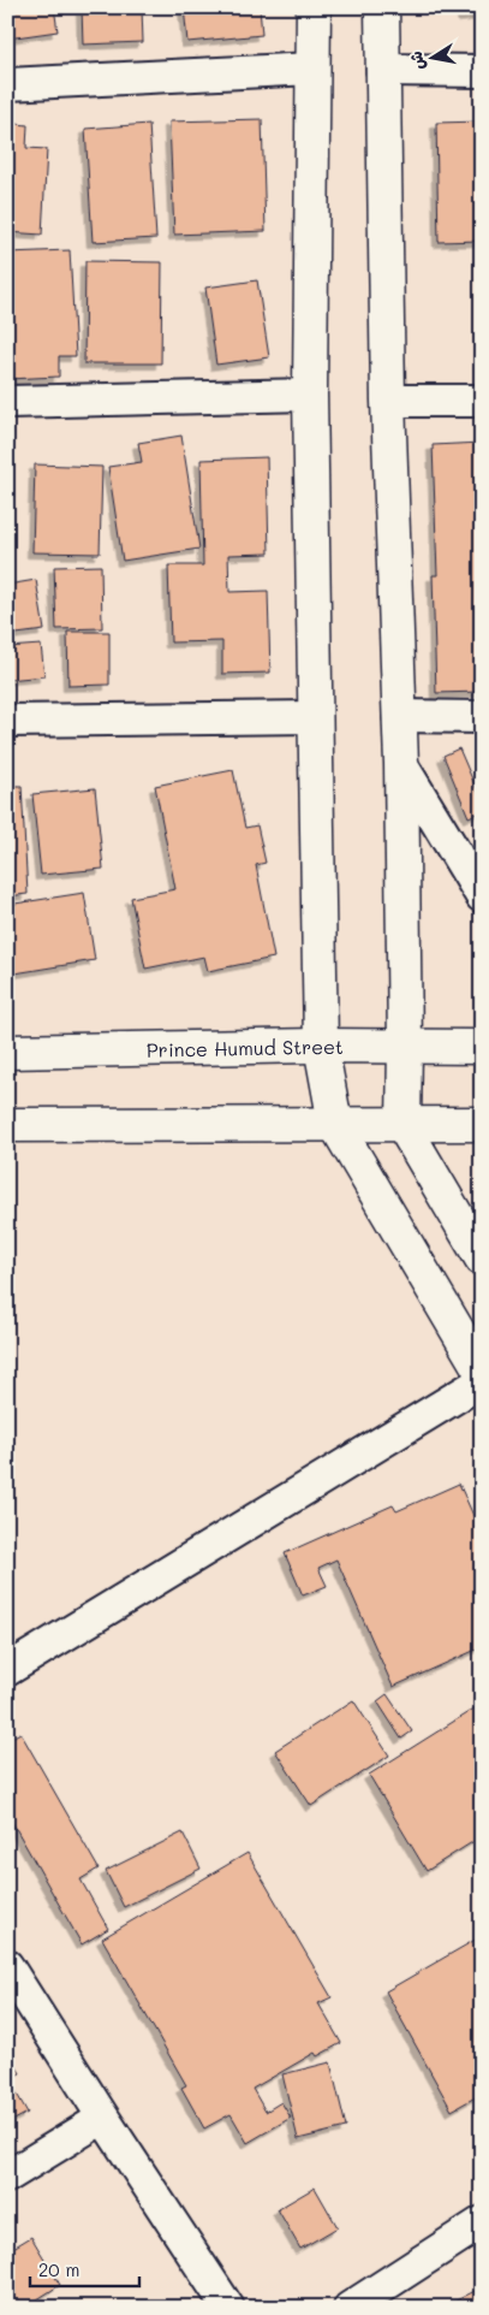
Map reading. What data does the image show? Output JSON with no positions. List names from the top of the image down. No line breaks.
{"streets":{"street":["Prince Humud Street"]},"scale_bar":"20 m","north":"left"}
